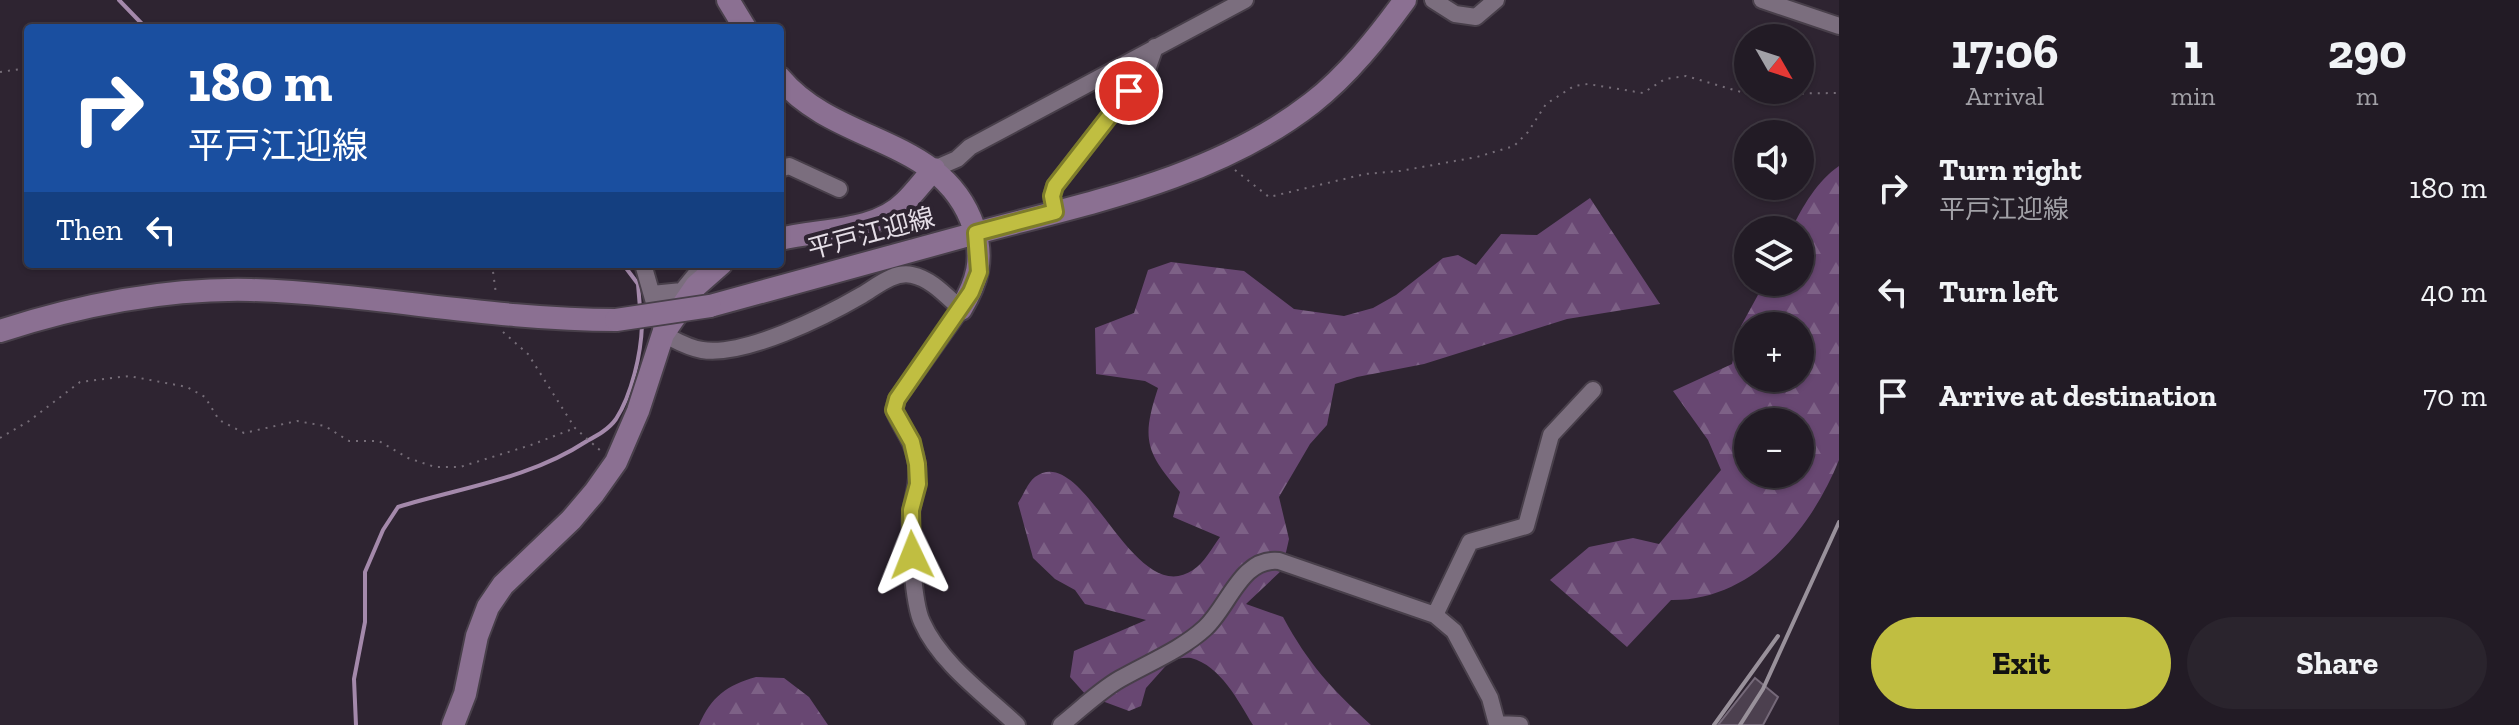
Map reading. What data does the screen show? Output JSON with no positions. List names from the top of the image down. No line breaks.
{"streets":{"main road":["平戸江迎線"]},"north":"bottom right","page":{"eta":["17:06","Arrival","1","min","290","m"],"map_buttons":["+","−"],"turn":["180 m","平戸江迎線"],"list":[{"name":"Turn right","note":"平戸江迎線","value":"180 m"},{"name":"Turn left","value":"40 m"},{"name":"Arrive at destination","value":"70 m"}],"then":"Then","buttons":["Exit","Share"]}}
